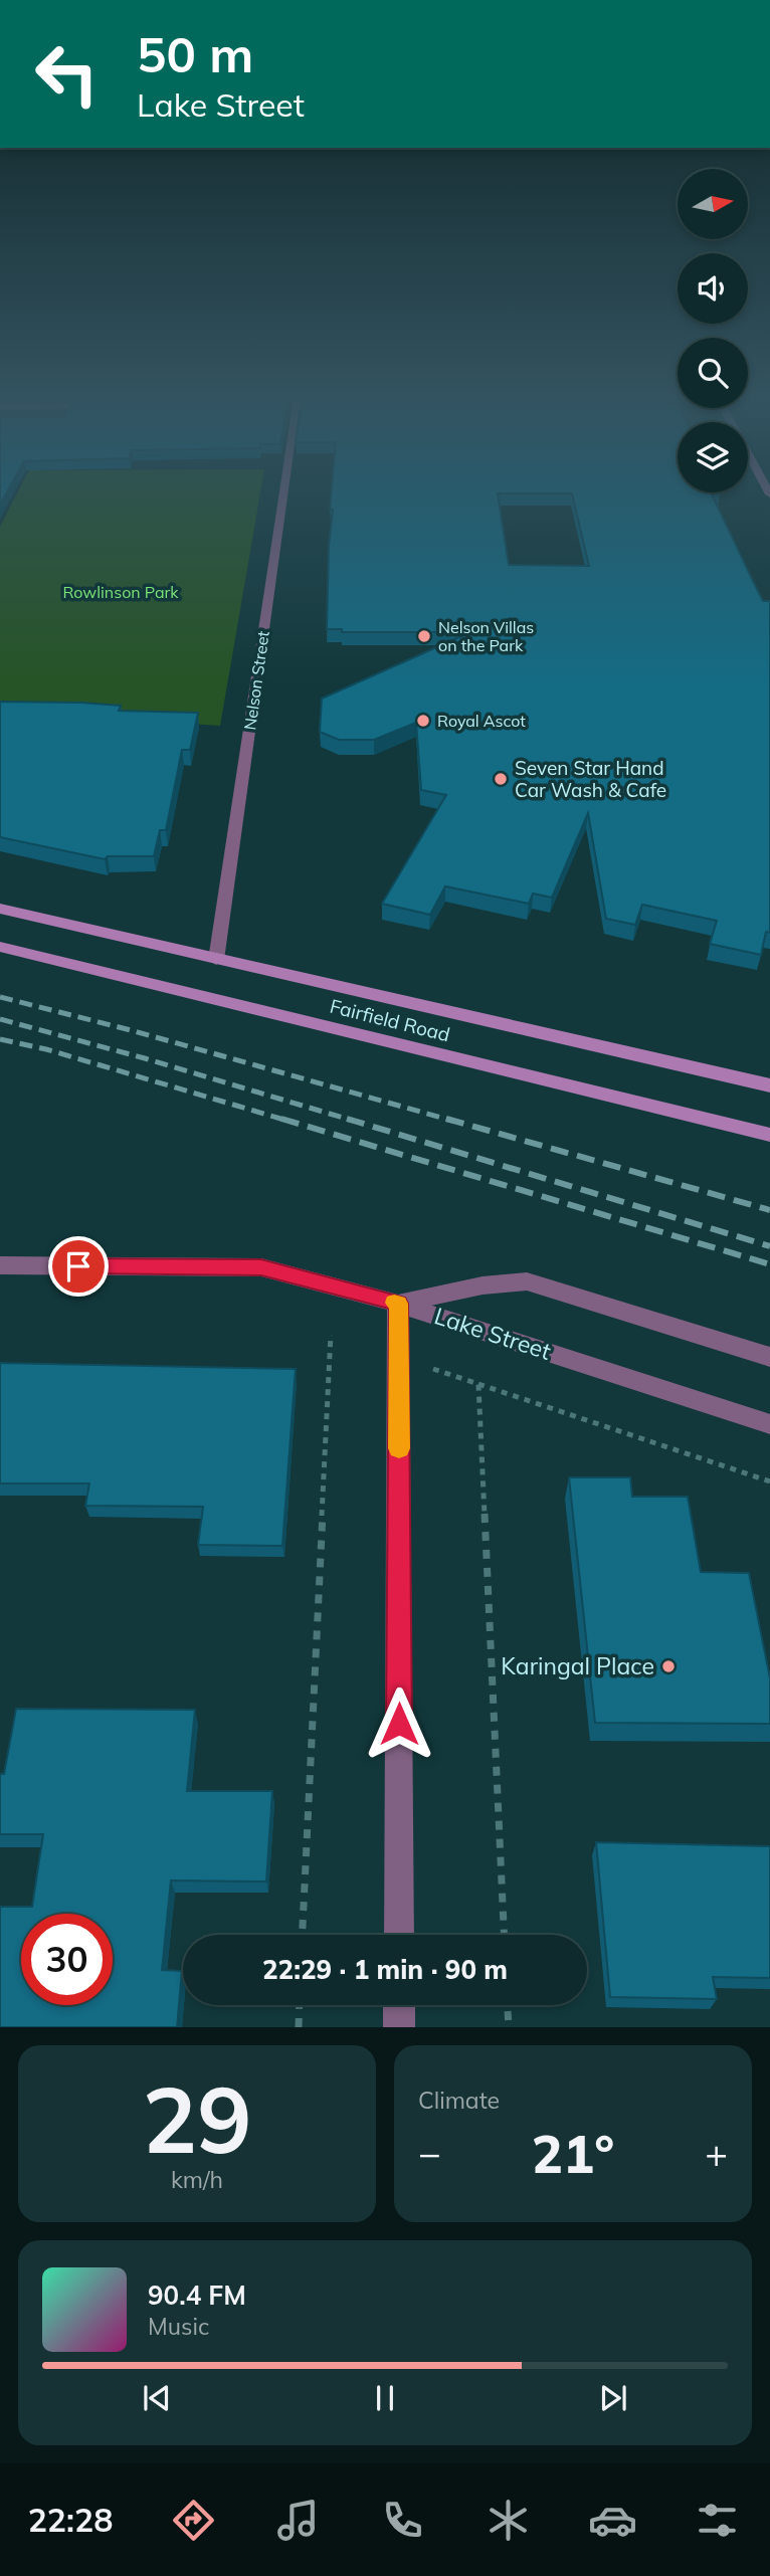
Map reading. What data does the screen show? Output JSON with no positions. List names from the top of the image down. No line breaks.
{"streets":{"main road":["Fairfield Road"],"street":["Nelson Street","Lake Street"]},"crossings":[["Nelson Street","Fairfield Road"]],"parks":["Rowlinson Park"],"places":["Nelson Villas on the Park","Royal Ascot","Seven Star Hand Car Wash & Cafe","Karingal Place"],"north":"right","page":{"turn":["50 m","Lake Street"],"limit":"30","trip":"22:29 · 1 min · 90 m","tile":[["29","km/h"],"Climate"],"heat":["−","21°","+"],"song":["90.4 FM","Music"],"tabs":"22:28"}}
